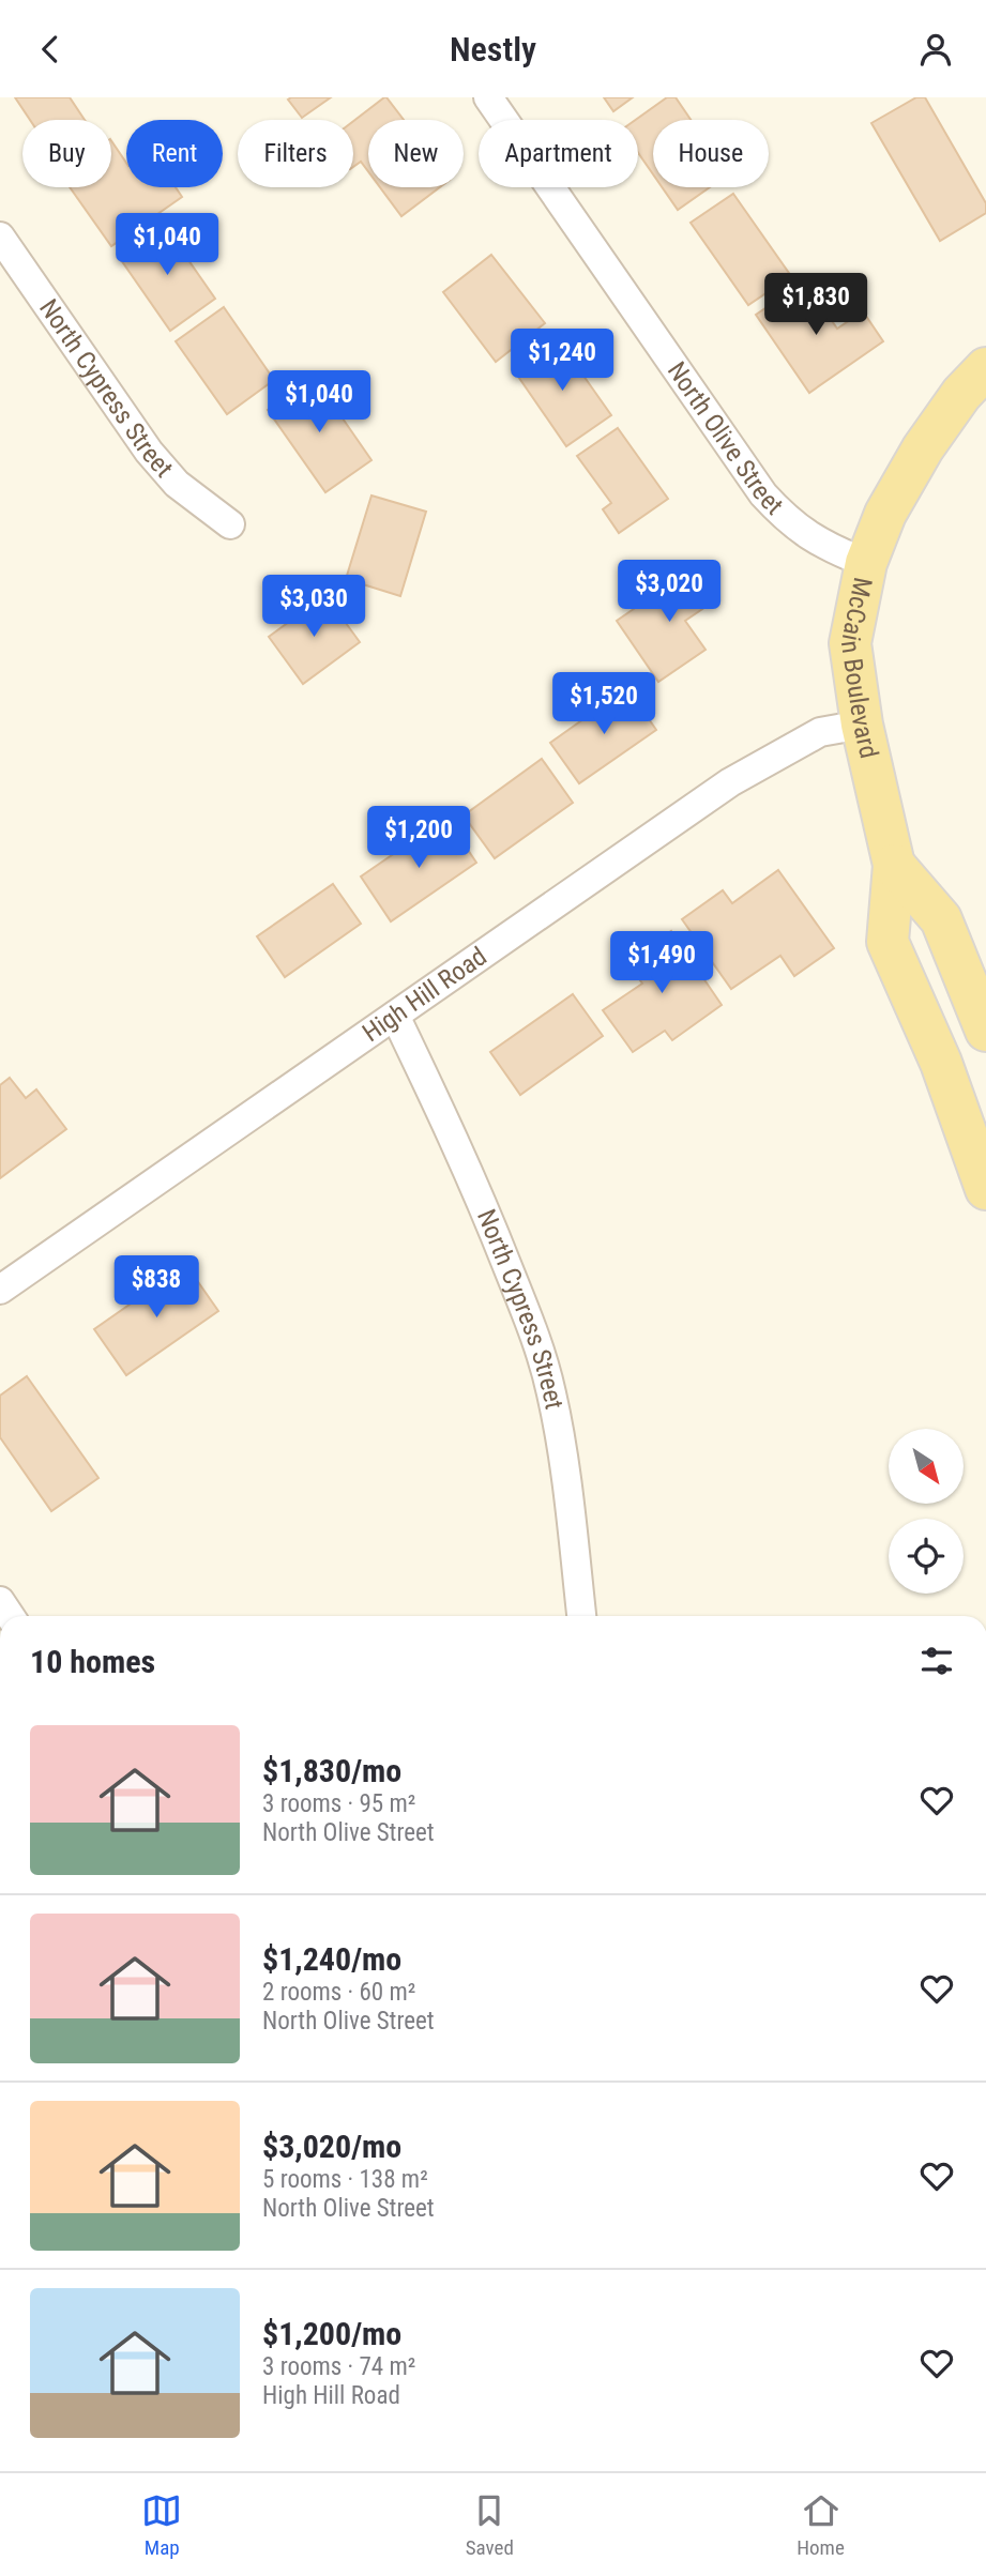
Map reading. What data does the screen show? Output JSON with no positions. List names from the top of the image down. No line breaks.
{"streets":{"main road":["McCain Boulevard"],"street":["North Cypress Street","North Olive Street","High Hill Road"]},"crossings":[["North Cypress Street","High Hill Road"],["North Olive Street","McCain Boulevard"],["McCain Boulevard","High Hill Road"]],"north":"bottom right","page":{"header":"Nestly","chip":["Buy","Rent","Filters","New","Apartment","House"],"price":["$1,040","$1,830","$1,240","$1,040","$3,020","$3,030","$1,520","$1,200","$1,490","$838"],"heading":"10 homes","list":[{"name":"$1,830/mo","note":"3 rooms · 95 m² · North Olive Street"},{"name":"$1,240/mo","note":"2 rooms · 60 m² · North Olive Street"},{"name":"$3,020/mo","note":"5 rooms · 138 m² · North Olive Street"},{"name":"$1,200/mo","note":"3 rooms · 74 m² · High Hill Road"}],"tabs":["Map","Saved","Home"]}}
